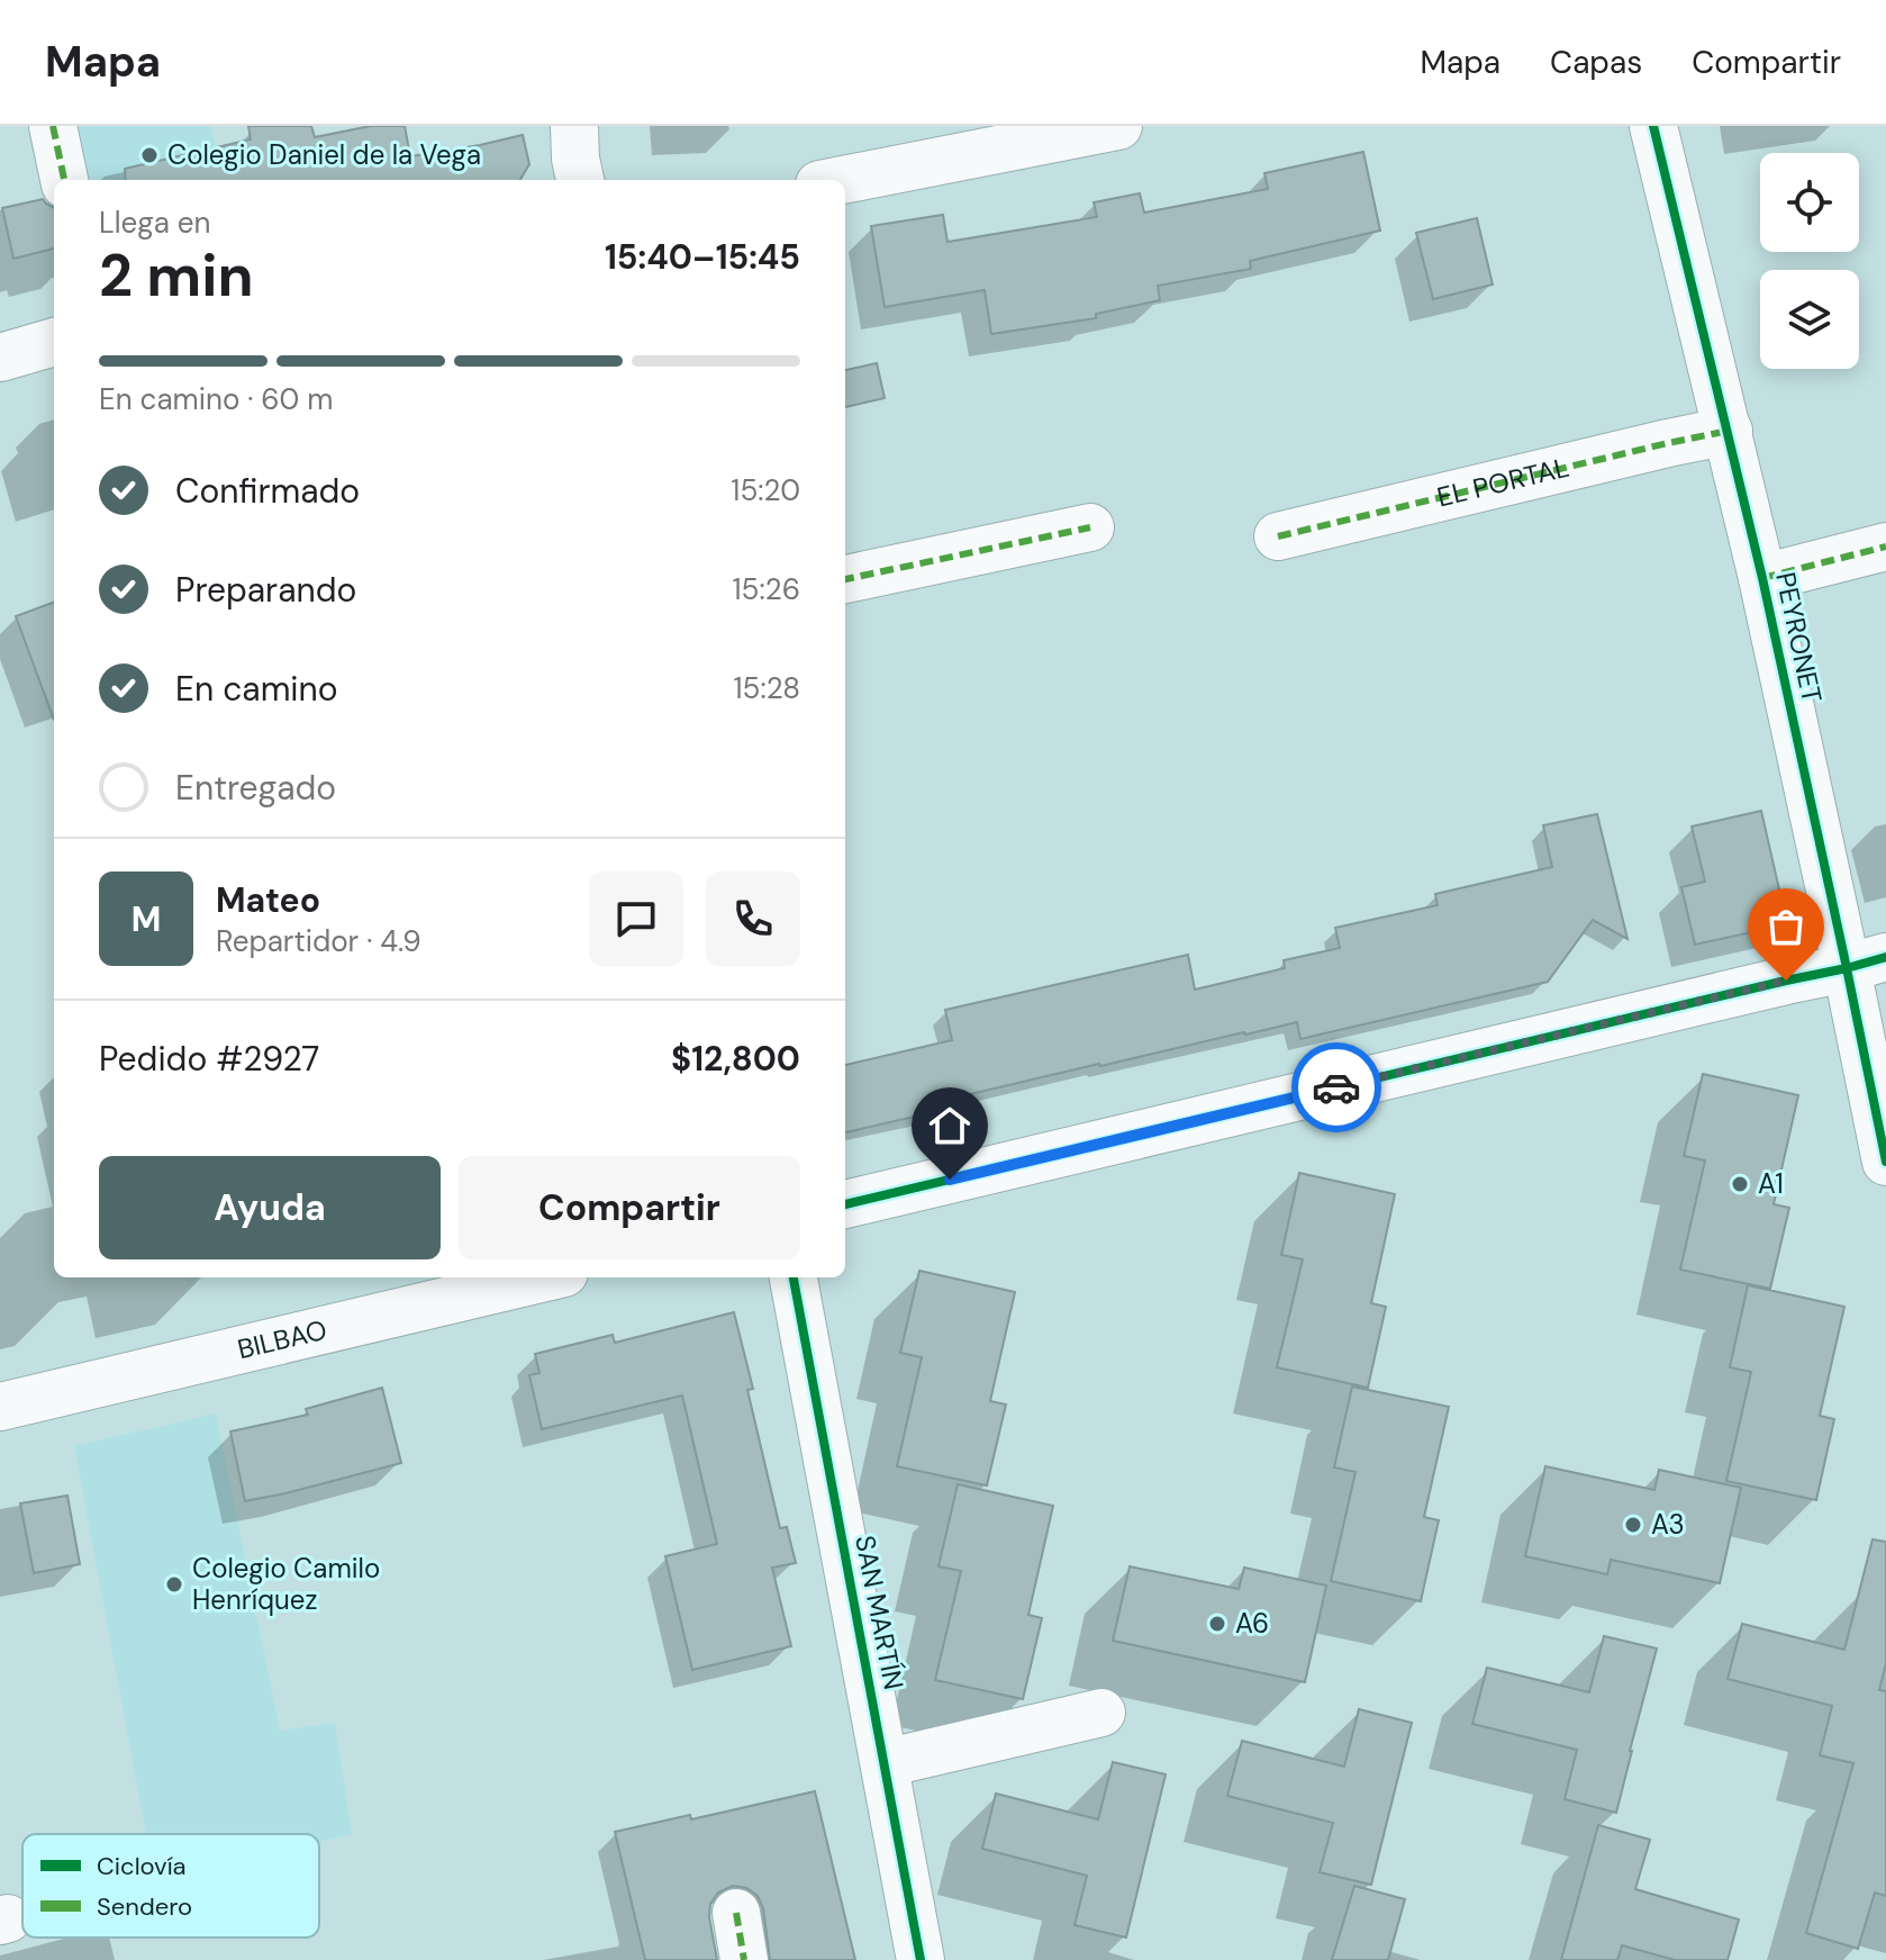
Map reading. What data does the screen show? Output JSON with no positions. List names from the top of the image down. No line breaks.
{"streets":{"street":["EL PORTAL","PEYRONET","BILBAO","SAN MARTÍN"]},"crossings":[["EL PORTAL","PEYRONET"]],"places":["Colegio Daniel de la Vega","A1","A3","Colegio Camilo Henríquez","A6"],"legend":["Ciclovía","Sendero"],"page":{"header":"Mapa","nav":["Mapa","Capas","Compartir"],"heading":["2 min","Llega en","15:40–15:45"],"panel":["Mateo","Repartidor · 4.9","Pedido #2927","$12,800"],"bar":"En camino · 60 m","list":[["Confirmado","15:20"],["Preparando","15:26"],["En camino","15:28"],"Entregado"],"round":"M","buttons":["Ayuda","Compartir"]}}
